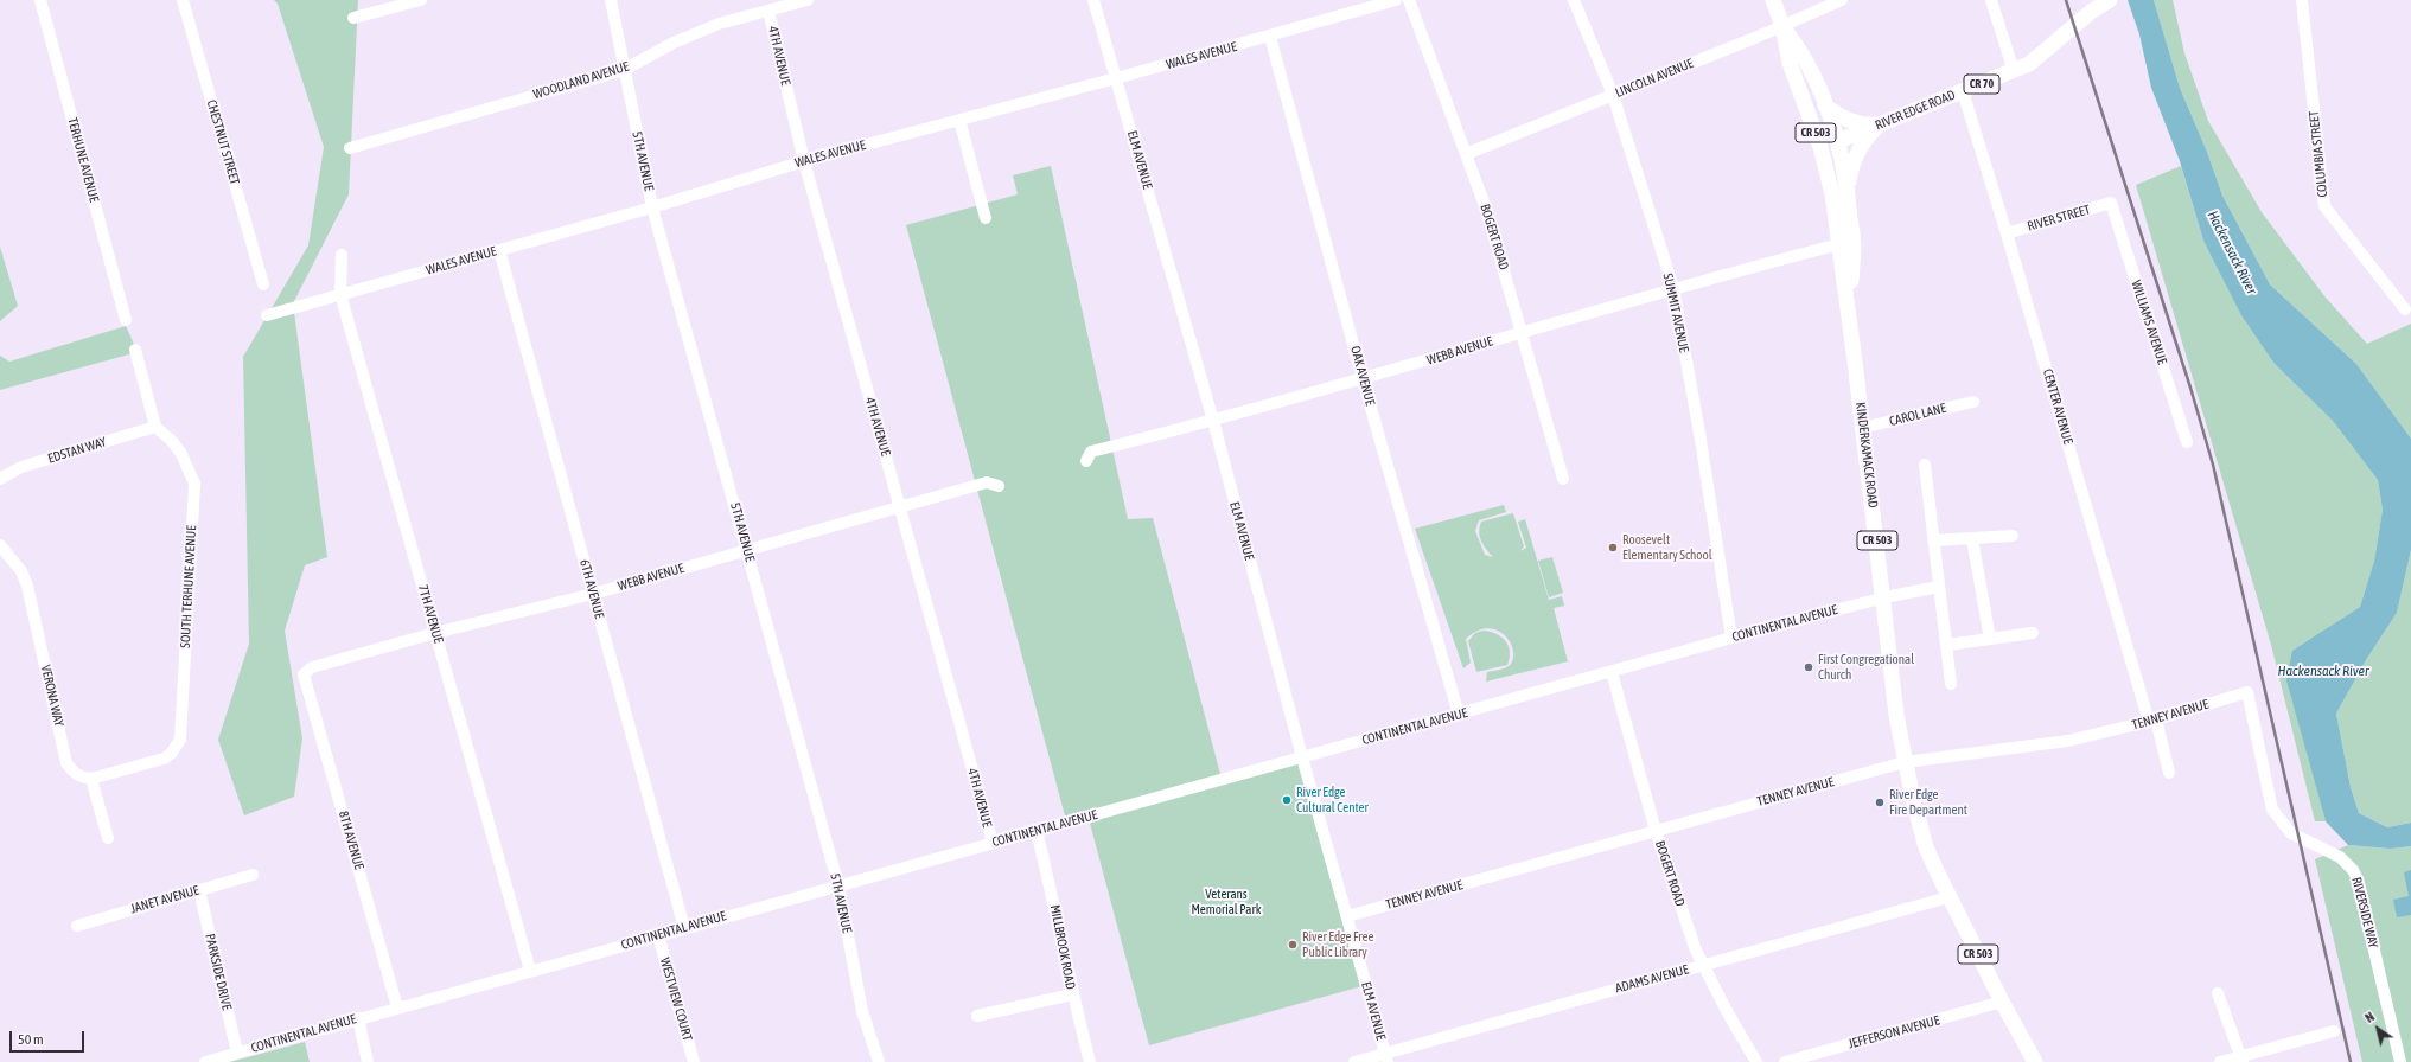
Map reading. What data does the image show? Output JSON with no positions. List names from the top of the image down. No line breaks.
{"streets":{"main road":["CR 70","RIVER EDGE ROAD","CR 503","KINDERKAMACK ROAD"],"street":["4TH AVENUE","WALES AVENUE","LINCOLN AVENUE","WOODLAND AVENUE","CHESTNUT STREET","COLUMBIA STREET","TERHUNE AVENUE","ELM AVENUE","5TH AVENUE","RIVER STREET","BOGERT ROAD","SUMMIT AVENUE","WILLIAMS AVENUE","WEBB AVENUE","OAK AVENUE","CENTER AVENUE","CAROL LANE","EDSTAN WAY","SOUTH TERHUNE AVENUE","6TH AVENUE","7TH AVENUE","CONTINENTAL AVENUE","VERONA WAY","TENNEY AVENUE","8TH AVENUE","JANET AVENUE","RIVERSIDE WAY","MILLBROOK ROAD","PARKSIDE DRIVE","ADAMS AVENUE","WESTVIEW COURT","JEFFERSON AVENUE"]},"crossings":[["4TH AVENUE","WALES AVENUE"],["4TH AVENUE","WOODLAND AVENUE"],["4TH AVENUE","WEBB AVENUE"],["4TH AVENUE","CONTINENTAL AVENUE"],["WALES AVENUE","ELM AVENUE"],["WALES AVENUE","5TH AVENUE"],["WALES AVENUE","OAK AVENUE"],["WALES AVENUE","6TH AVENUE"],["WALES AVENUE","7TH AVENUE"],["LINCOLN AVENUE","BOGERT ROAD"],["LINCOLN AVENUE","SUMMIT AVENUE"],["LINCOLN AVENUE","KINDERKAMACK ROAD"],["WOODLAND AVENUE","5TH AVENUE"],["RIVER EDGE ROAD","CENTER AVENUE"],["ELM AVENUE","WEBB AVENUE"],["ELM AVENUE","CONTINENTAL AVENUE"],["ELM AVENUE","TENNEY AVENUE"],["ELM AVENUE","ADAMS AVENUE"],["5TH AVENUE","WEBB AVENUE"],["5TH AVENUE","CONTINENTAL AVENUE"],["RIVER STREET","WILLIAMS AVENUE"],["RIVER STREET","CENTER AVENUE"],["BOGERT ROAD","WEBB AVENUE"],["BOGERT ROAD","CONTINENTAL AVENUE"],["BOGERT ROAD","TENNEY AVENUE"],["BOGERT ROAD","ADAMS AVENUE"],["SUMMIT AVENUE","WEBB AVENUE"],["SUMMIT AVENUE","CONTINENTAL AVENUE"],["WEBB AVENUE","OAK AVENUE"],["WEBB AVENUE","KINDERKAMACK ROAD"],["WEBB AVENUE","6TH AVENUE"],["WEBB AVENUE","7TH AVENUE"],["WEBB AVENUE","8TH AVENUE"],["OAK AVENUE","CONTINENTAL AVENUE"],["CENTER AVENUE","TENNEY AVENUE"],["CAROL LANE","KINDERKAMACK ROAD"],["EDSTAN WAY","SOUTH TERHUNE AVENUE"],["KINDERKAMACK ROAD","CONTINENTAL AVENUE"],["KINDERKAMACK ROAD","TENNEY AVENUE"],["KINDERKAMACK ROAD","ADAMS AVENUE"],["KINDERKAMACK ROAD","JEFFERSON AVENUE"],["SOUTH TERHUNE AVENUE","VERONA WAY"],["6TH AVENUE","CONTINENTAL AVENUE"],["7TH AVENUE","CONTINENTAL AVENUE"],["CONTINENTAL AVENUE","8TH AVENUE"],["CONTINENTAL AVENUE","MILLBROOK ROAD"],["CONTINENTAL AVENUE","PARKSIDE DRIVE"],["CONTINENTAL AVENUE","WESTVIEW COURT"],["TENNEY AVENUE","RIVERSIDE WAY"],["JANET AVENUE","PARKSIDE DRIVE"]],"water":["Hackensack River"],"parks":["Veterans Memorial Park"],"places":["Roosevelt Elementary School","First Congregational Church","River Edge Cultural Center","River Edge Fire Department","River Edge Free Public Library"],"scale_bar":"50 m","north":"top left"}
